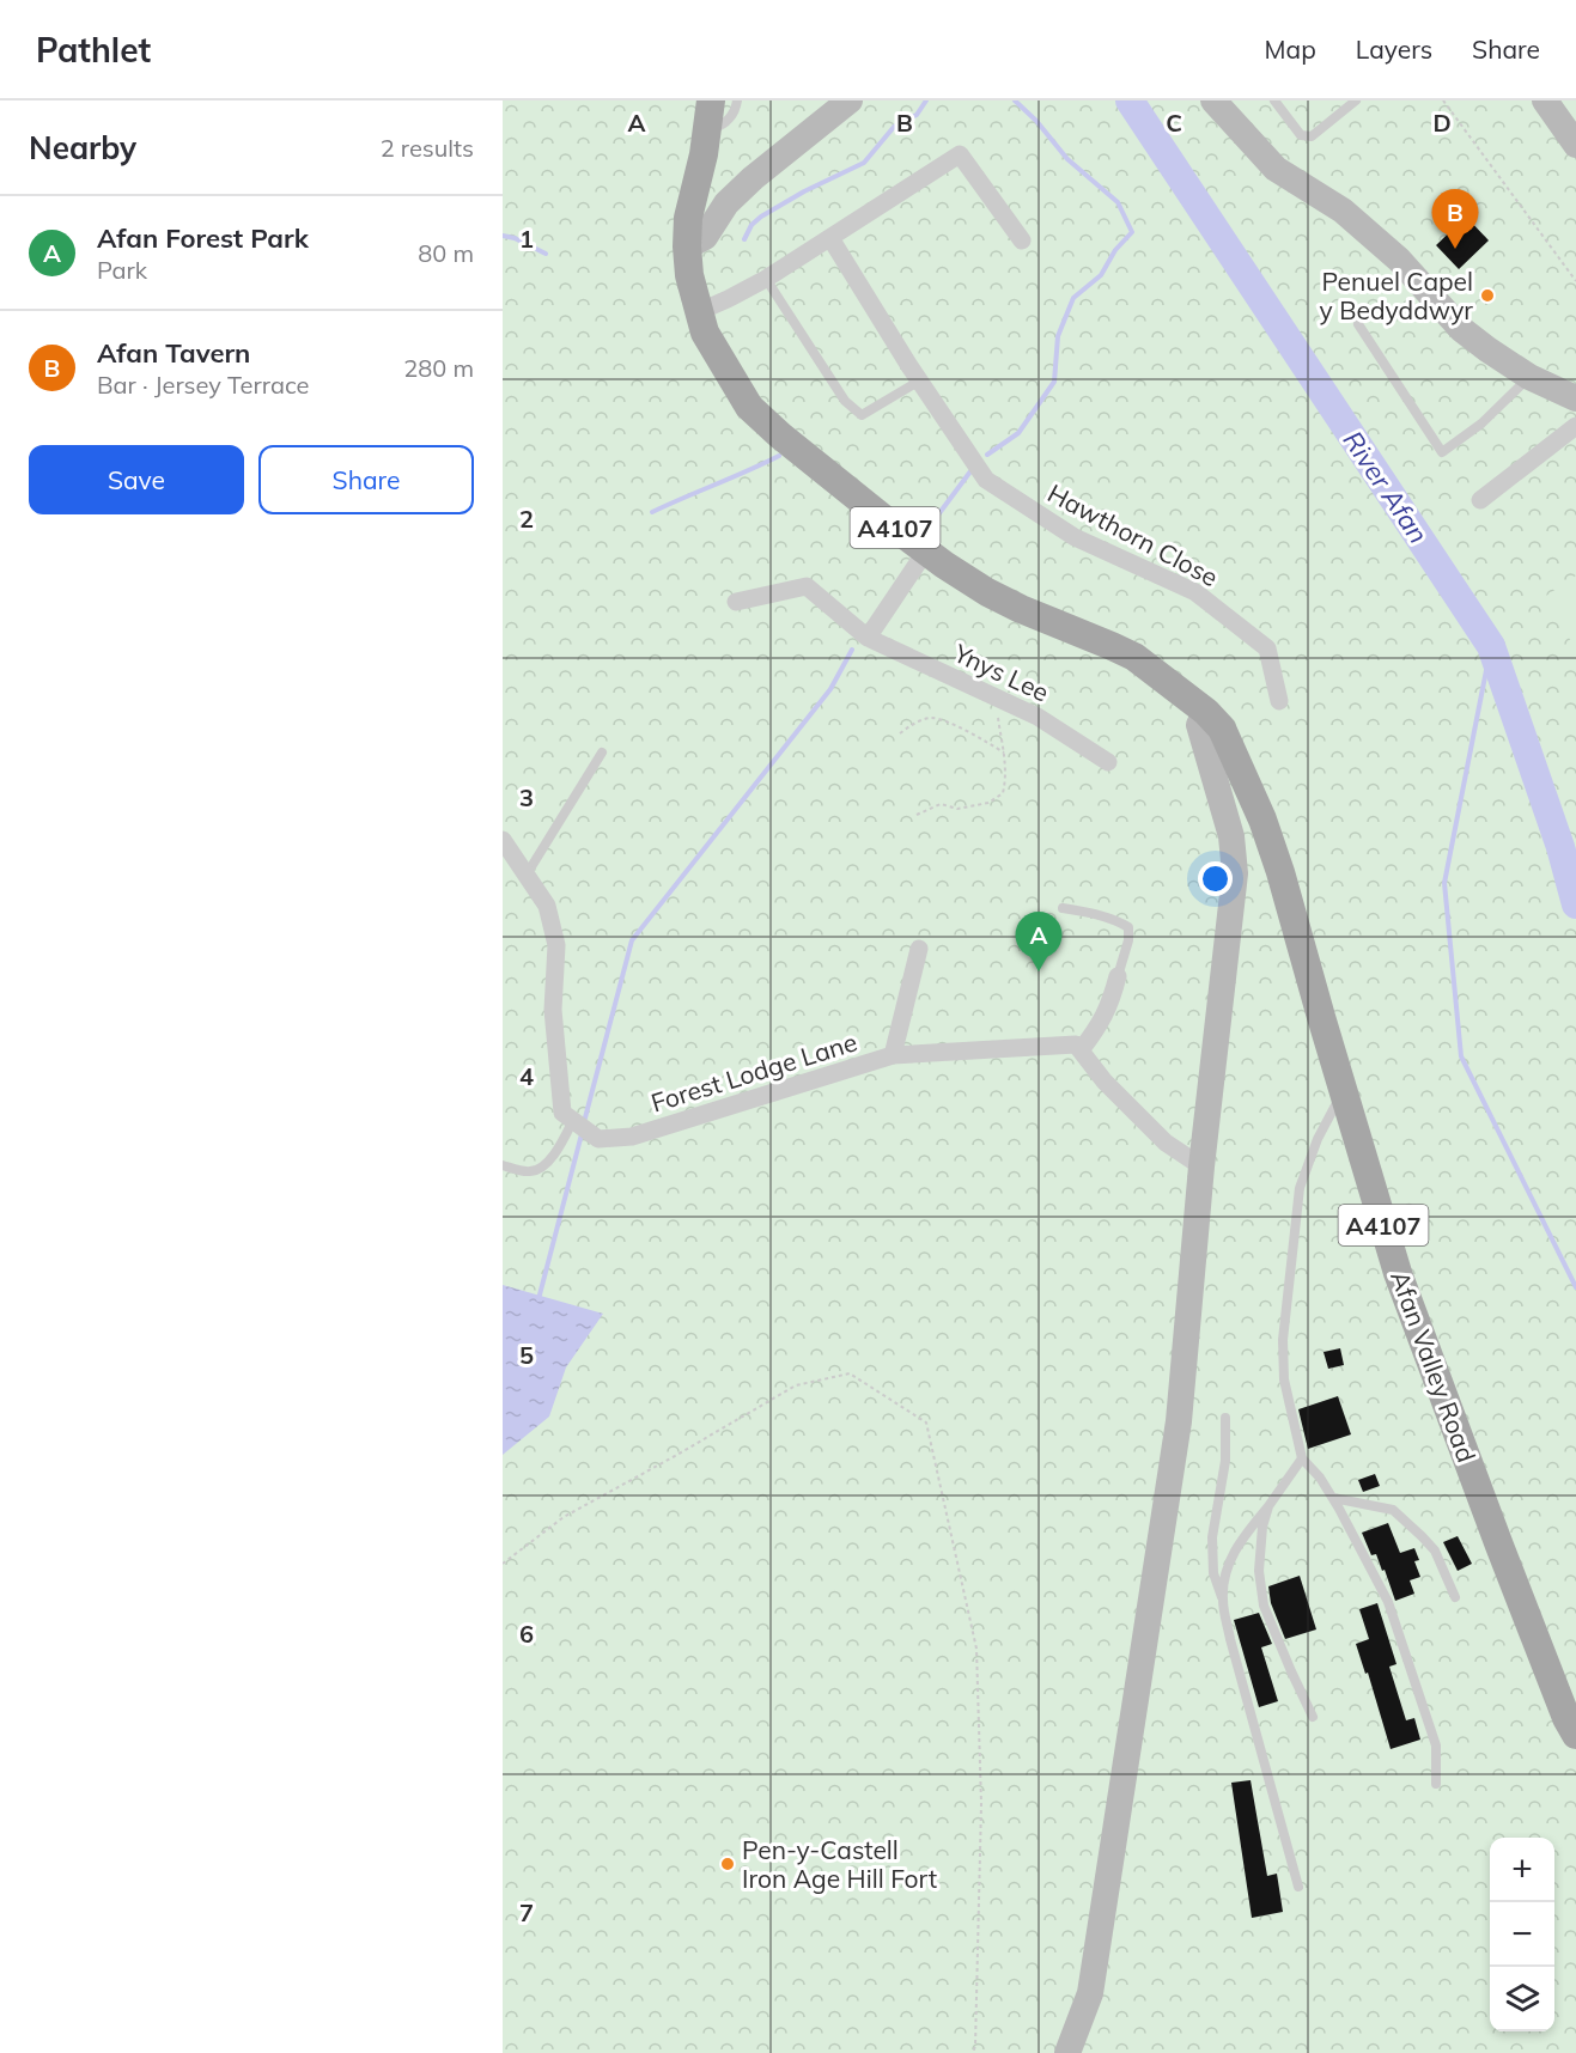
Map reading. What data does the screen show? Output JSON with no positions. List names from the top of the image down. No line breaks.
{"streets":{"main road":["A4107","Afan Valley Road"],"street":["Hawthorn Close","Ynys Lee","Forest Lodge Lane"]},"crossings":[["A4107","Afan Valley Road"]],"water":["River Afan"],"places":["Penuel Capel y Bedyddwyr","Pen-y-Castell Iron Age Hill Fort"],"page":{"header":"Pathlet","nav":["Map","Layers","Share"],"heading":["Nearby","2 results"],"pins":["B","A"],"list":[{"mark":"A","name":"Afan Forest Park","note":"Park","value":"80 m"},{"mark":"B","name":"Afan Tavern","note":"Bar · Jersey Terrace","value":"280 m"}],"buttons":["Save","Share"],"map_buttons":["+","−"]},"grid":{"columns":["A","B","C","D"],"rows":["1","2","3","4","5","6","7"]}}
